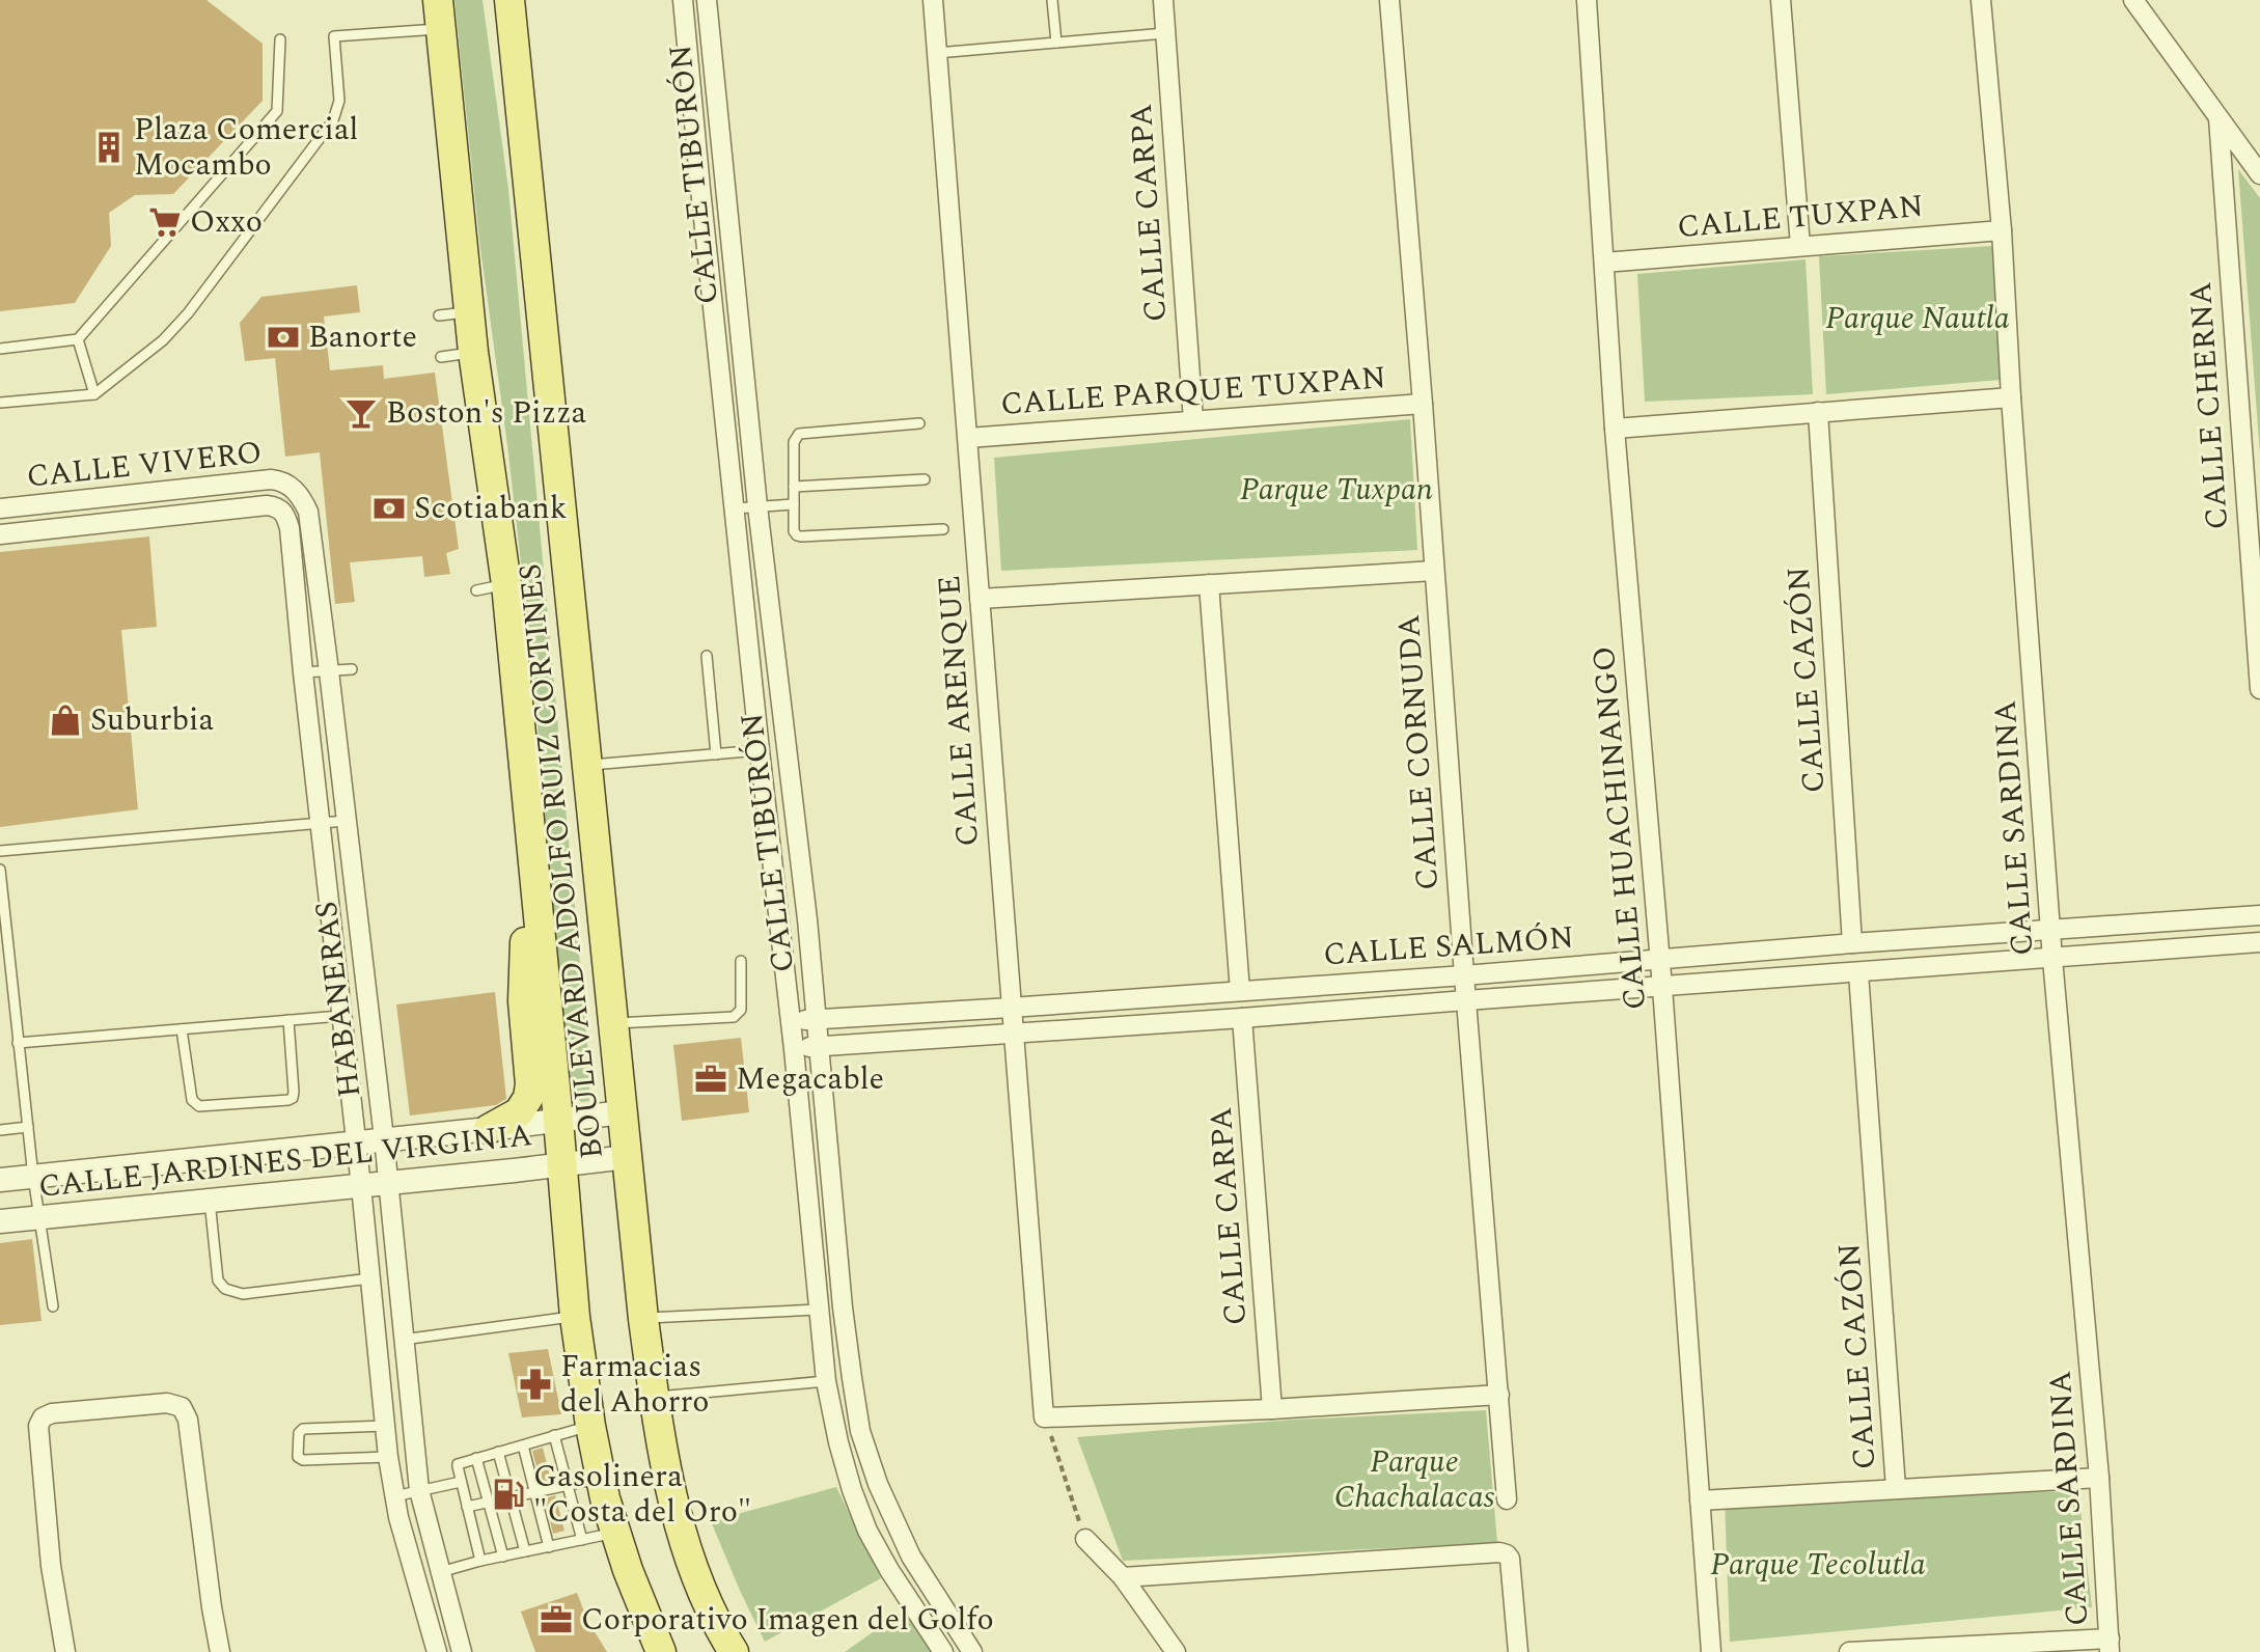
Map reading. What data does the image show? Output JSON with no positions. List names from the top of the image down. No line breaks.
{"streets":{"main road":["BOULEVARD ADOLFO RUIZ CORTINES"],"street":["CALLE TIBURÓN","CALLE CARPA","CALLE TUXPAN","CALLE PARQUE TUXPAN","CALLE CHERNA","CALLE VIVERO","CALLE CAZÓN","CALLE ARENQUE","CALLE CORNUDA","CALLE HUACHINANGO","CALLE SARDINA","CALLE SALMÓN","HABANERAS","CALLE JARDINES DEL VIRGINIA"]},"crossings":[["CALLE TIBURÓN","CALLE SALMÓN"],["CALLE CARPA","CALLE PARQUE TUXPAN"],["CALLE CARPA","CALLE SALMÓN"],["CALLE TUXPAN","CALLE HUACHINANGO"],["CALLE TUXPAN","CALLE SARDINA"],["CALLE PARQUE TUXPAN","CALLE ARENQUE"],["CALLE PARQUE TUXPAN","CALLE CORNUDA"],["CALLE VIVERO","HABANERAS"],["CALLE CAZÓN","CALLE SALMÓN"],["CALLE ARENQUE","CALLE SALMÓN"],["CALLE CORNUDA","CALLE SALMÓN"],["CALLE HUACHINANGO","CALLE SALMÓN"],["CALLE SARDINA","CALLE SALMÓN"],["BOULEVARD ADOLFO RUIZ CORTINES","CALLE JARDINES DEL VIRGINIA"],["HABANERAS","CALLE JARDINES DEL VIRGINIA"]],"parks":["Parque Nautla","Parque Tuxpan","Parque Chachalacas","Parque Tecolutla"],"places":{"building":["Plaza Comercial Mocambo"],"supermarket":["Oxxo"],"bank":["Banorte","Scotiabank"],"bar":["Boston's Pizza"],"shop":["Suburbia"],"office":["Megacable","Corporativo Imagen del Golfo"],"pharmacy":["Farmacias del Ahorro"],"fuel station":["Gasolinera \"Costa del Oro\""]}}
